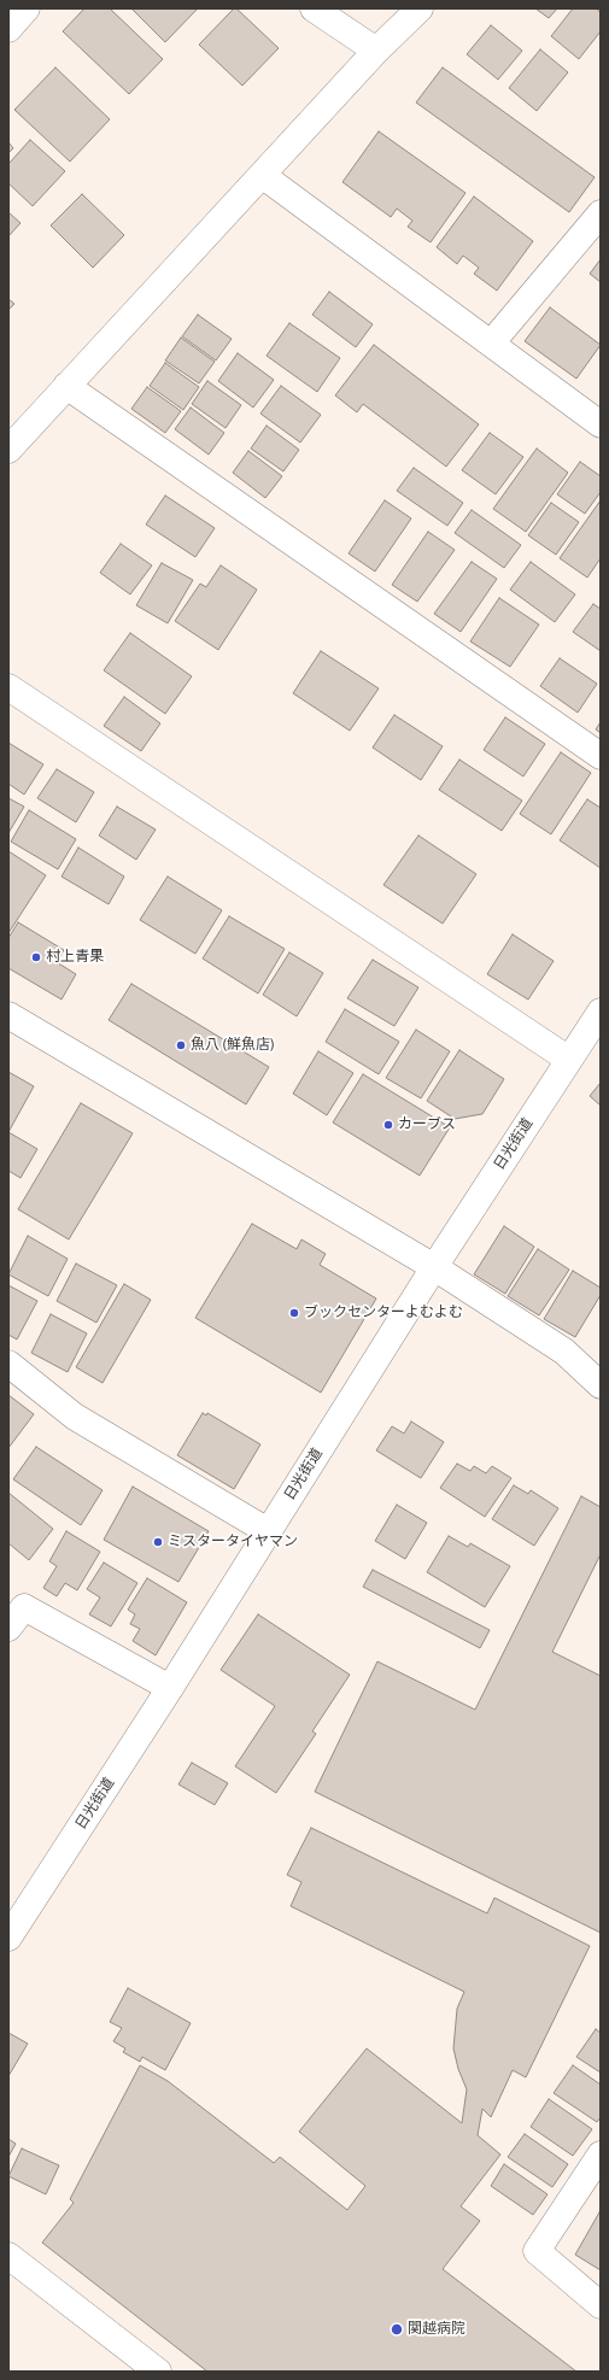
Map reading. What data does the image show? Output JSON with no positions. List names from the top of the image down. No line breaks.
{"streets":{"street":["日光街道"]},"places":["村上青果","魚八 (鮮魚店)","カーブス","ブックセンターよむよむ","ミスタータイヤマン","関越病院"]}
